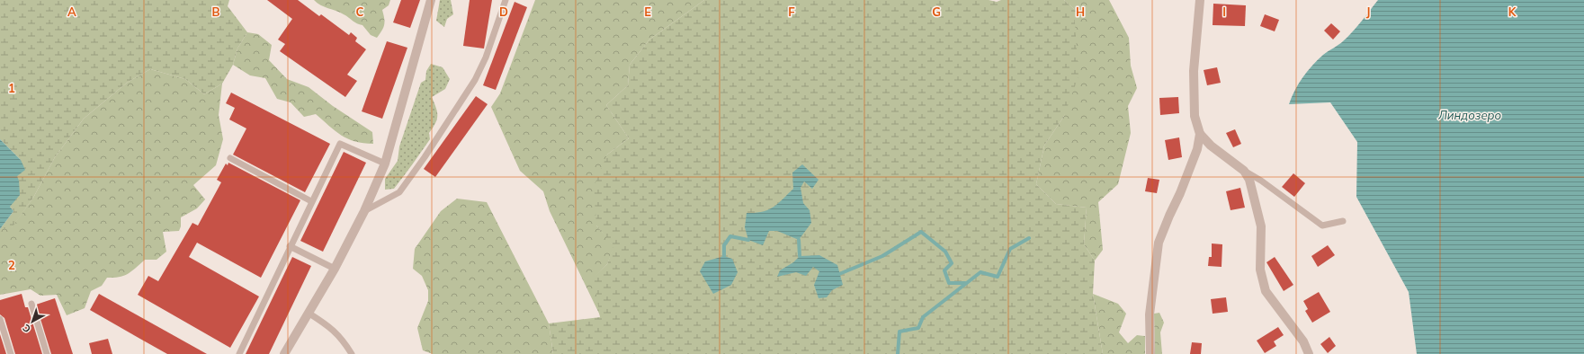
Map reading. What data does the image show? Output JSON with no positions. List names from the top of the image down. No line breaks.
{"water":["Линдозеро"],"north":"bottom left","grid":{"columns":["A","B","C","D","E","F","G","H","I","J","K"],"rows":["1","2"]}}
